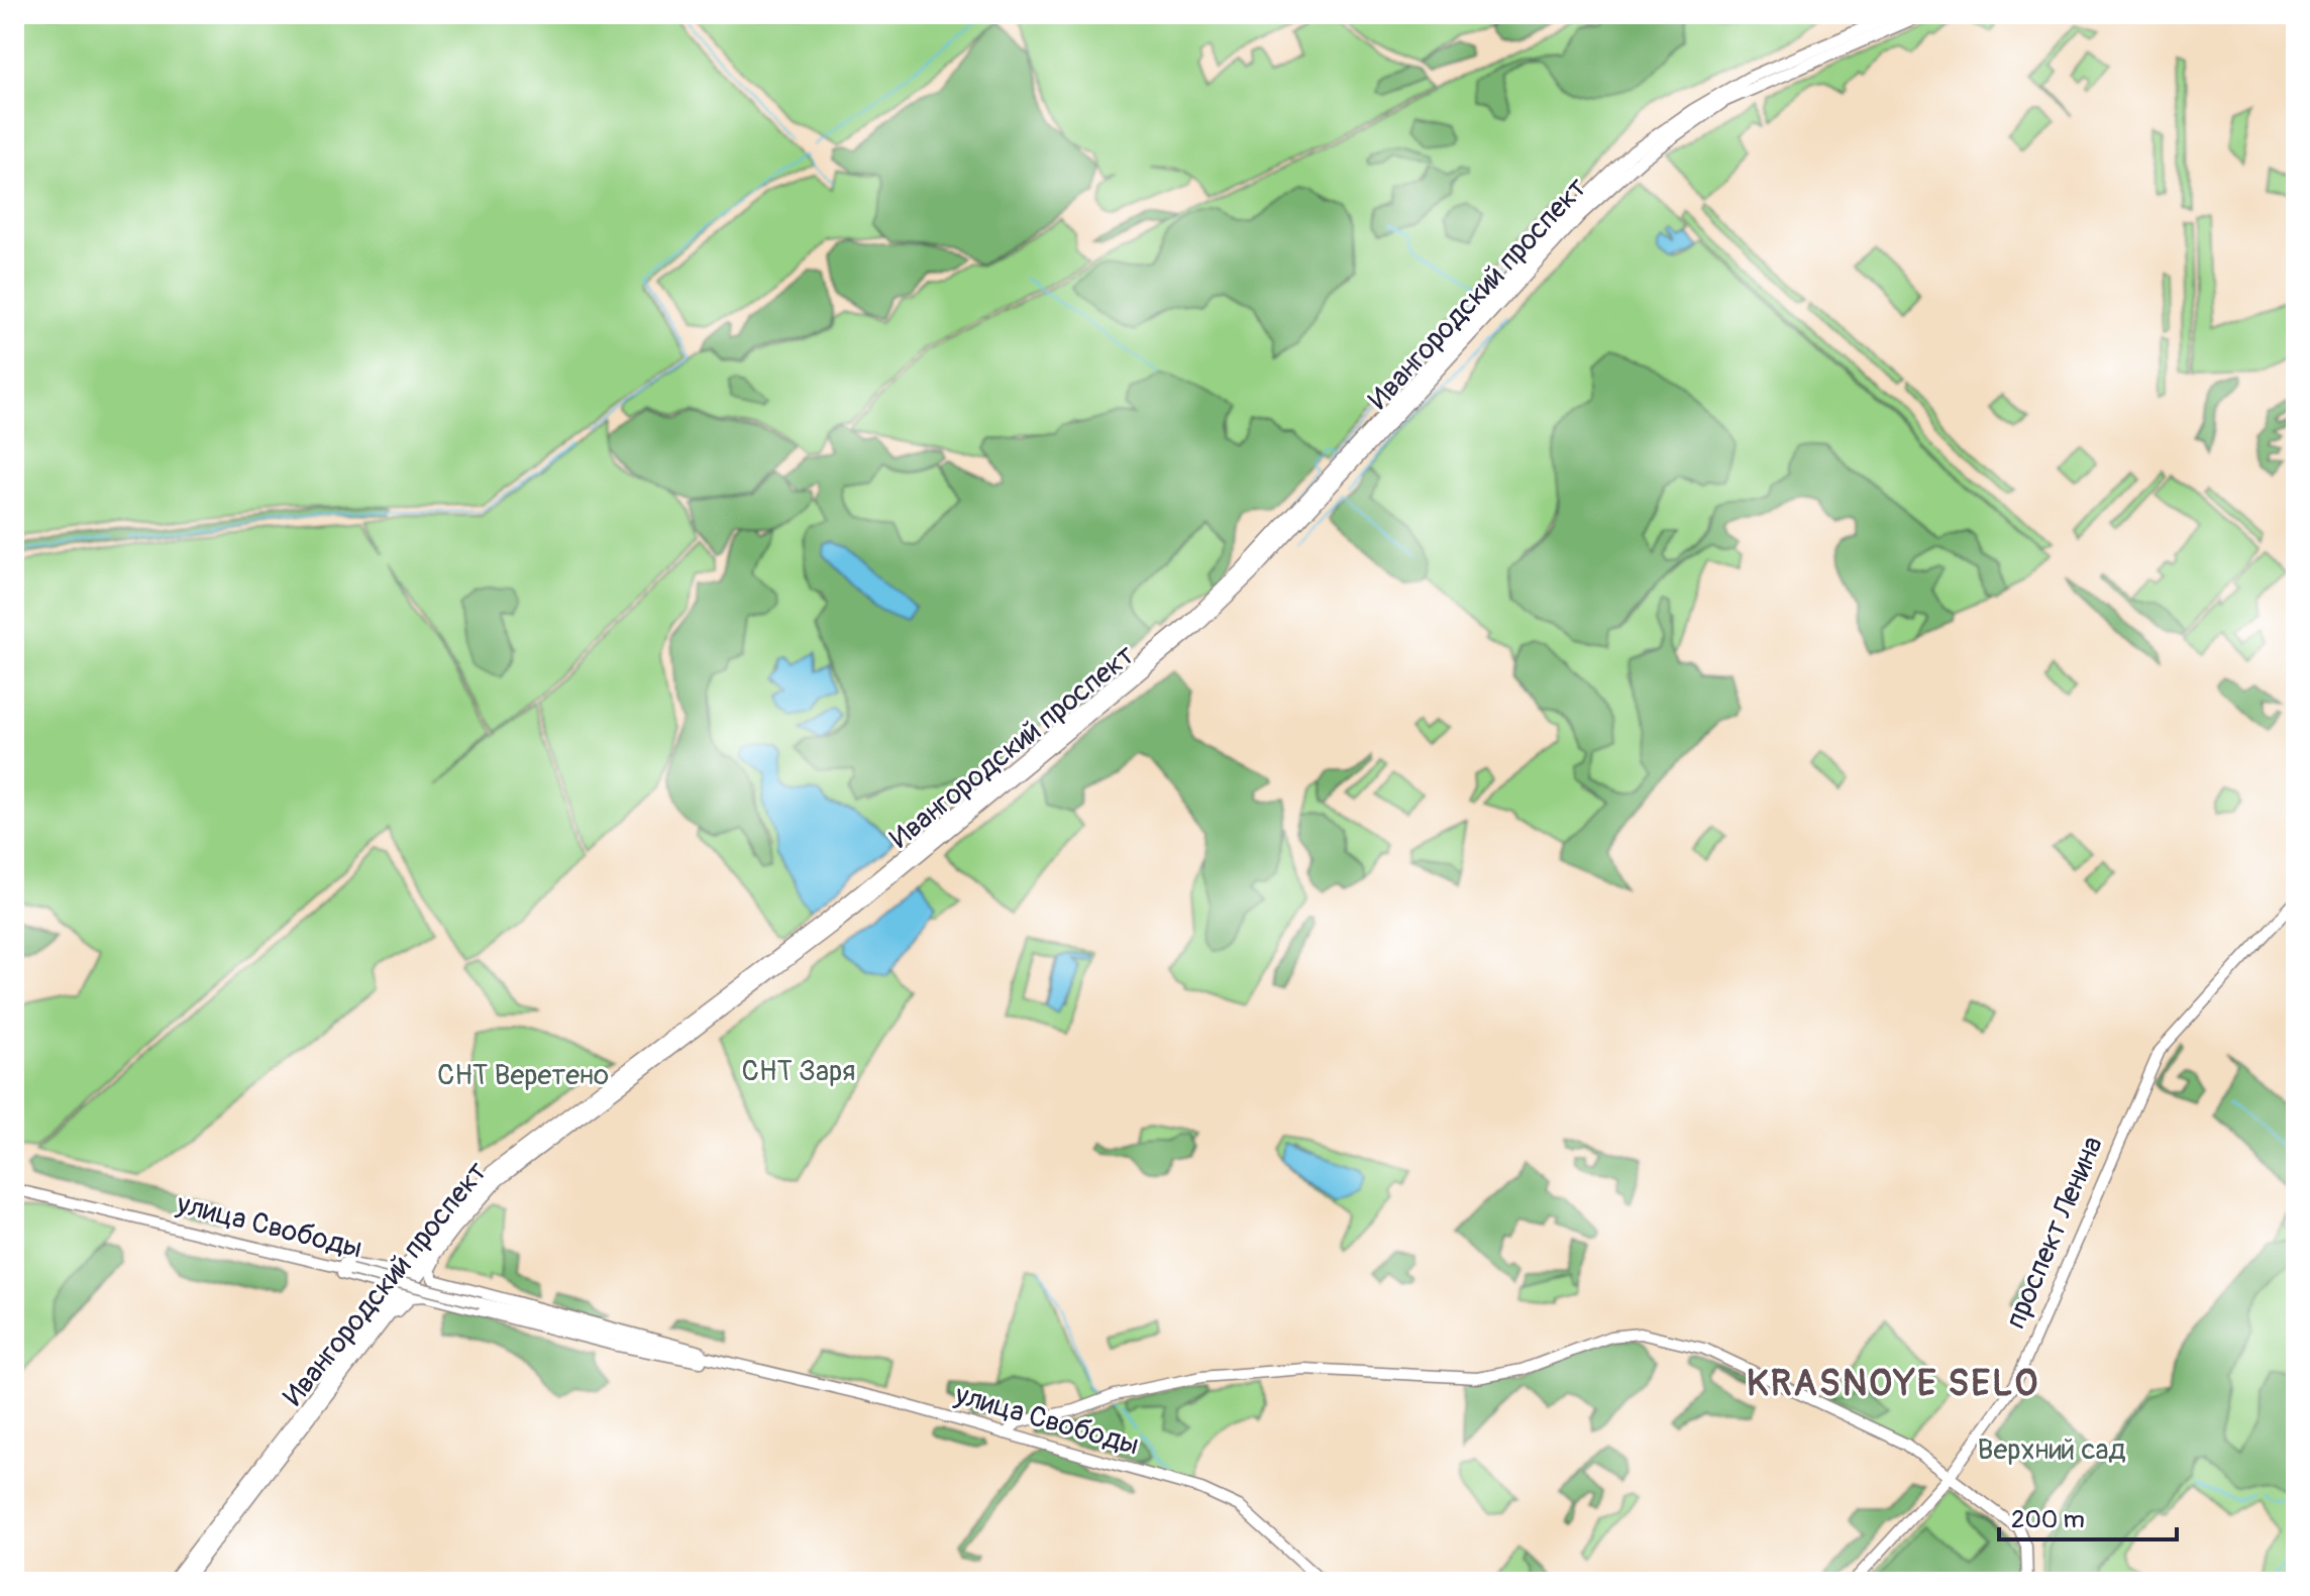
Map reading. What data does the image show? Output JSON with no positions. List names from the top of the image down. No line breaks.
{"streets":{"highway":["Ивангородский проспект"],"main road":["улица Свободы","проспект Ленина"]},"crossings":[["Ивангородский проспект","улица Свободы"]],"districts":["KRASNOYE SELO"],"parks":["СНТ Заря","СНТ Веретено","Верхний сад"],"scale_bar":"200 m"}
